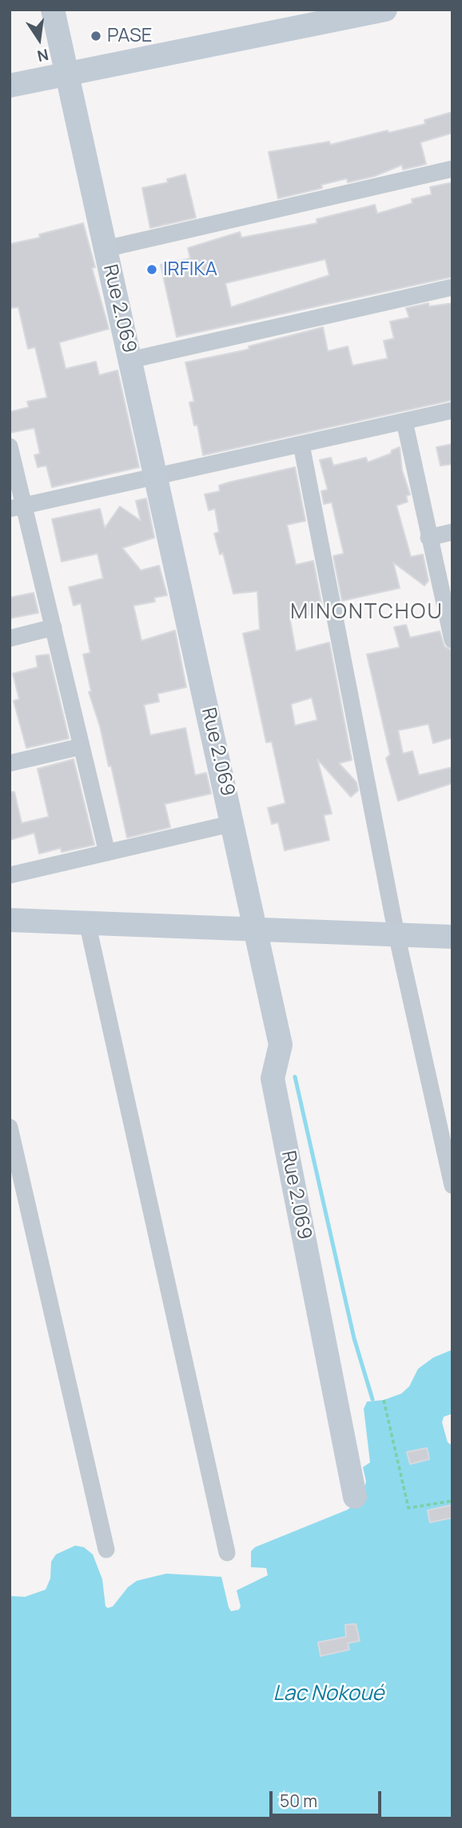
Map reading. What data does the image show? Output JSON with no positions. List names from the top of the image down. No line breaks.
{"streets":{"street":["Rue 2.069"]},"districts":["MINONTCHOU"],"water":["Lac Nokoué"],"places":["PASE","IRFIKA"],"scale_bar":"50 m","north":"bottom"}
